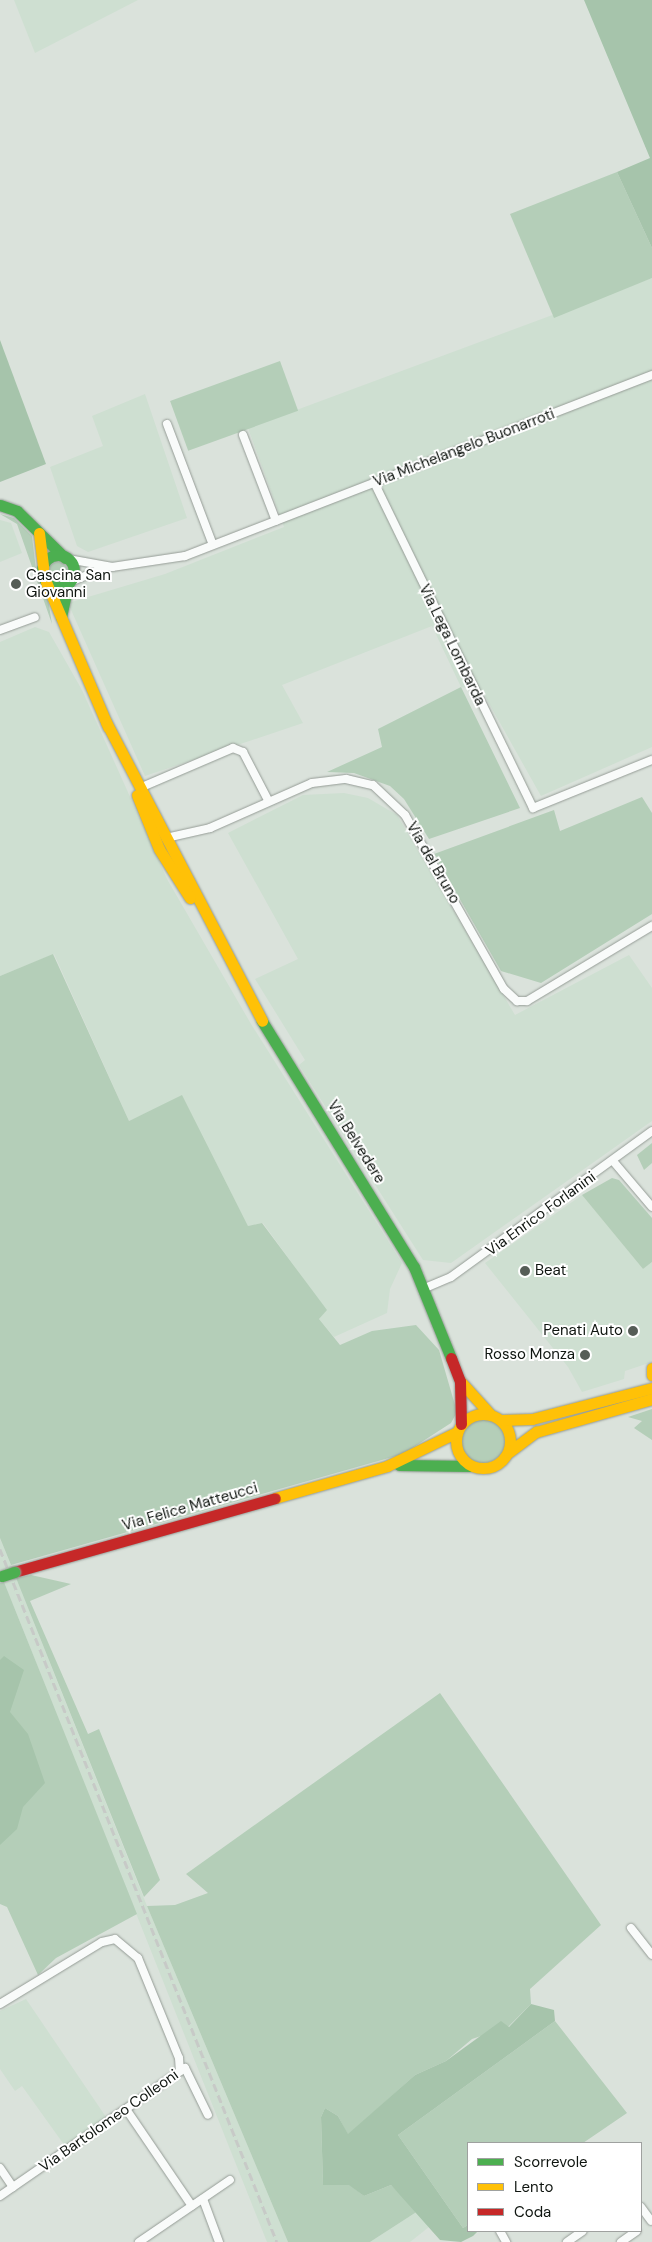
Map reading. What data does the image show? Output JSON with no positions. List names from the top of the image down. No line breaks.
{"streets":{"street":["Via Michelangelo Buonarroti","Via Lega Lombarda","Via del Bruno","Via Belvedere","Via Enrico Forlanini","Via Felice Matteucci","Via Bartolomeo Colleoni"]},"crossings":[["Via Michelangelo Buonarroti","Via Lega Lombarda"],["Via Michelangelo Buonarroti","Via Belvedere"],["Via del Bruno","Via Belvedere"],["Via Belvedere","Via Enrico Forlanini"],["Via Belvedere","Via Felice Matteucci"]],"places":["Cascina San Giovanni","Beat","Penati Auto","Rosso Monza"],"legend":["Scorrevole","Lento","Coda"]}
